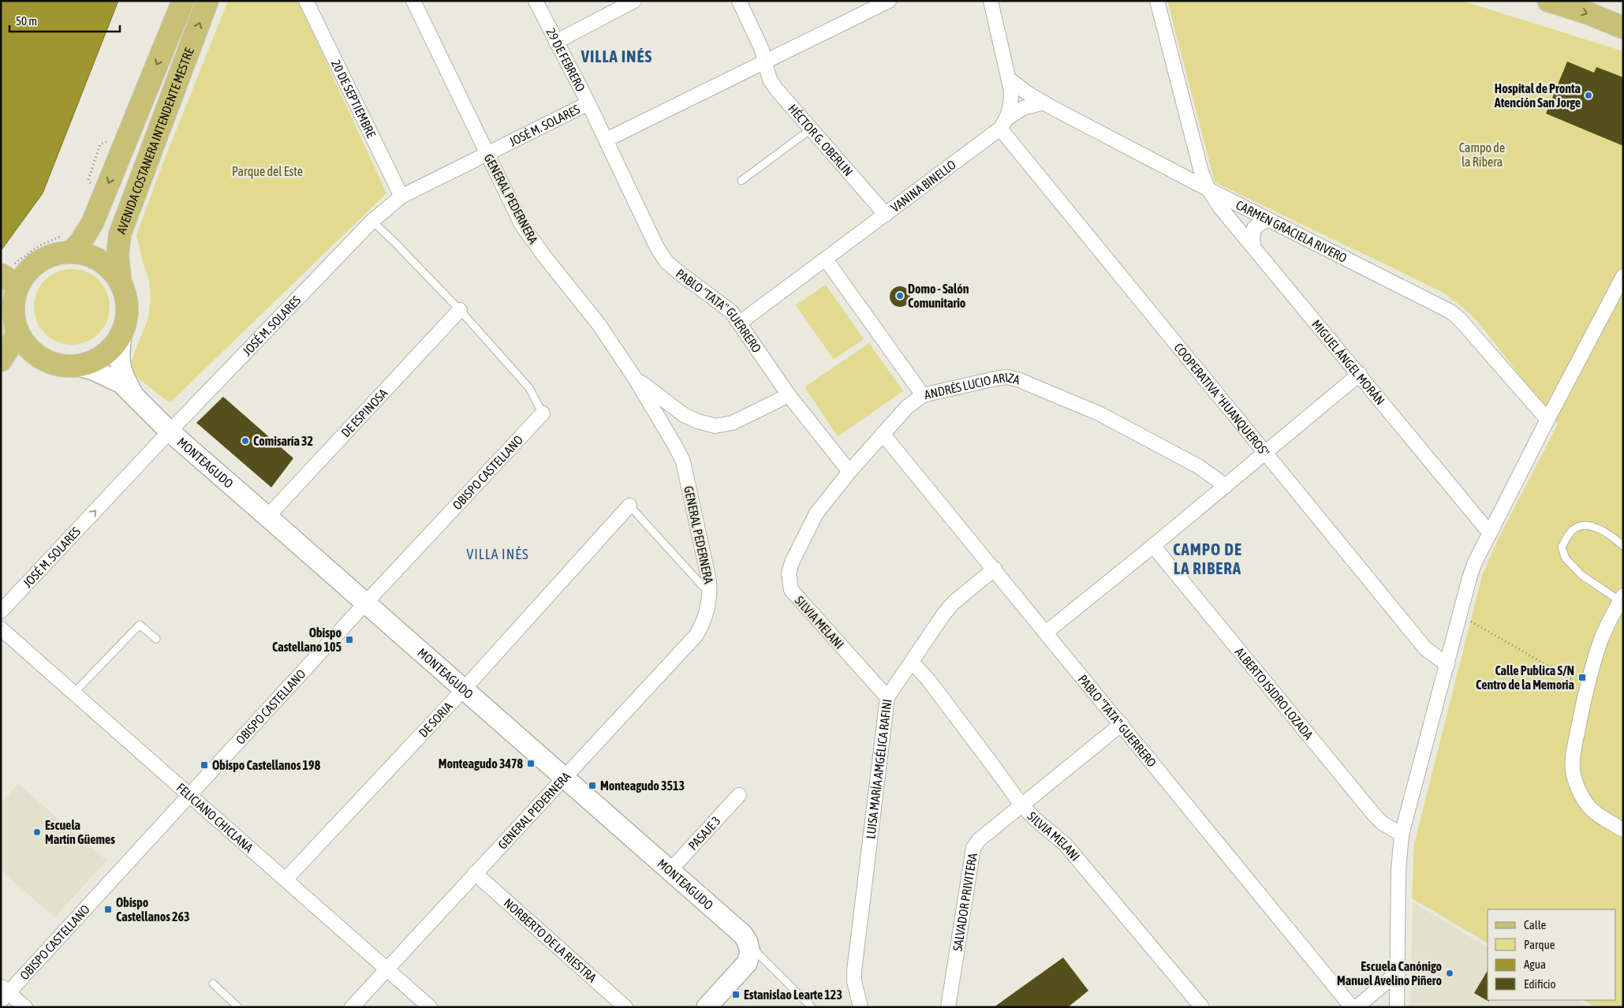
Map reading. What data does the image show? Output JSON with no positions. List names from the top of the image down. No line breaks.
{"streets":{"main road":["AVENIDA COSTANERA INTENDENTE MESTRE"],"street":["29 DE FEBRERO","20 DE SEPTIEMBRE","JOSÉ M. SOLARES","HÉCTOR G. OBERLIN","VANINA BINELLO","GENERAL PEDERNERA","CARMEN GRACIELA RIVERO","PABLO \"TATA\" GUERRERO","MIGUEL ÁNGEL MORÁN","ANDRÉS LUCIO ARIZA","COOPERATIVA \"HUANQUEROS\"","DE ESPINOSA","MONTEAGUDO","OBISPO CASTELLANO","SILVIA MELANI","ALBERTO ISIDRO LOZADA","DE SORIA","LUISA MARÍA AMGÉLICA RAFINI","FELICIANO CHICLANA","PASAJE 3","SALVADOR PRIVITERA","NORBERTO DE LA RIESTRA"]},"crossings":[["29 DE FEBRERO","JOSÉ M. SOLARES"],["29 DE FEBRERO","PABLO \"TATA\" GUERRERO"],["20 DE SEPTIEMBRE","JOSÉ M. SOLARES"],["JOSÉ M. SOLARES","GENERAL PEDERNERA"],["JOSÉ M. SOLARES","MONTEAGUDO"],["HÉCTOR G. OBERLIN","VANINA BINELLO"],["AVENIDA COSTANERA INTENDENTE MESTRE","MONTEAGUDO"],["VANINA BINELLO","CARMEN GRACIELA RIVERO"],["VANINA BINELLO","PABLO \"TATA\" GUERRERO"],["VANINA BINELLO","COOPERATIVA \"HUANQUEROS\""],["GENERAL PEDERNERA","MONTEAGUDO"],["GENERAL PEDERNERA","FELICIANO CHICLANA"],["GENERAL PEDERNERA","NORBERTO DE LA RIESTRA"],["CARMEN GRACIELA RIVERO","MIGUEL ÁNGEL MORÁN"],["PABLO \"TATA\" GUERRERO","ANDRÉS LUCIO ARIZA"],["PABLO \"TATA\" GUERRERO","LUISA MARÍA AMGÉLICA RAFINI"],["PABLO \"TATA\" GUERRERO","SALVADOR PRIVITERA"],["ANDRÉS LUCIO ARIZA","SILVIA MELANI"],["DE ESPINOSA","MONTEAGUDO"],["MONTEAGUDO","OBISPO CASTELLANO"],["MONTEAGUDO","DE SORIA"],["MONTEAGUDO","PASAJE 3"],["OBISPO CASTELLANO","FELICIANO CHICLANA"],["SILVIA MELANI","LUISA MARÍA AMGÉLICA RAFINI"],["SILVIA MELANI","SALVADOR PRIVITERA"],["DE SORIA","FELICIANO CHICLANA"]],"districts":["VILLA INÉS","CAMPO DE LA RIBERA","VILLA INÉS"],"parks":["Campo de la Ribera","Parque del Este"],"places":{"other":["Hospital de Pronta Atención San Jorge","Domo - Salón Comunitario","Comisaría 32","Escuela Martín Güemes","Escuela Canónigo Manuel Avelino Piñero"],"transit":["Obispo Castellano 105","Calle Publica S/N Centro de la Memoria","Monteagudo 3478","Obispo Castellanos 198","Monteagudo 3513","Obispo Castellanos 263","Estanislao Learte 123"]},"legend":["Calle","Parque","Agua","Edificio"],"scale_bar":"50 m"}
